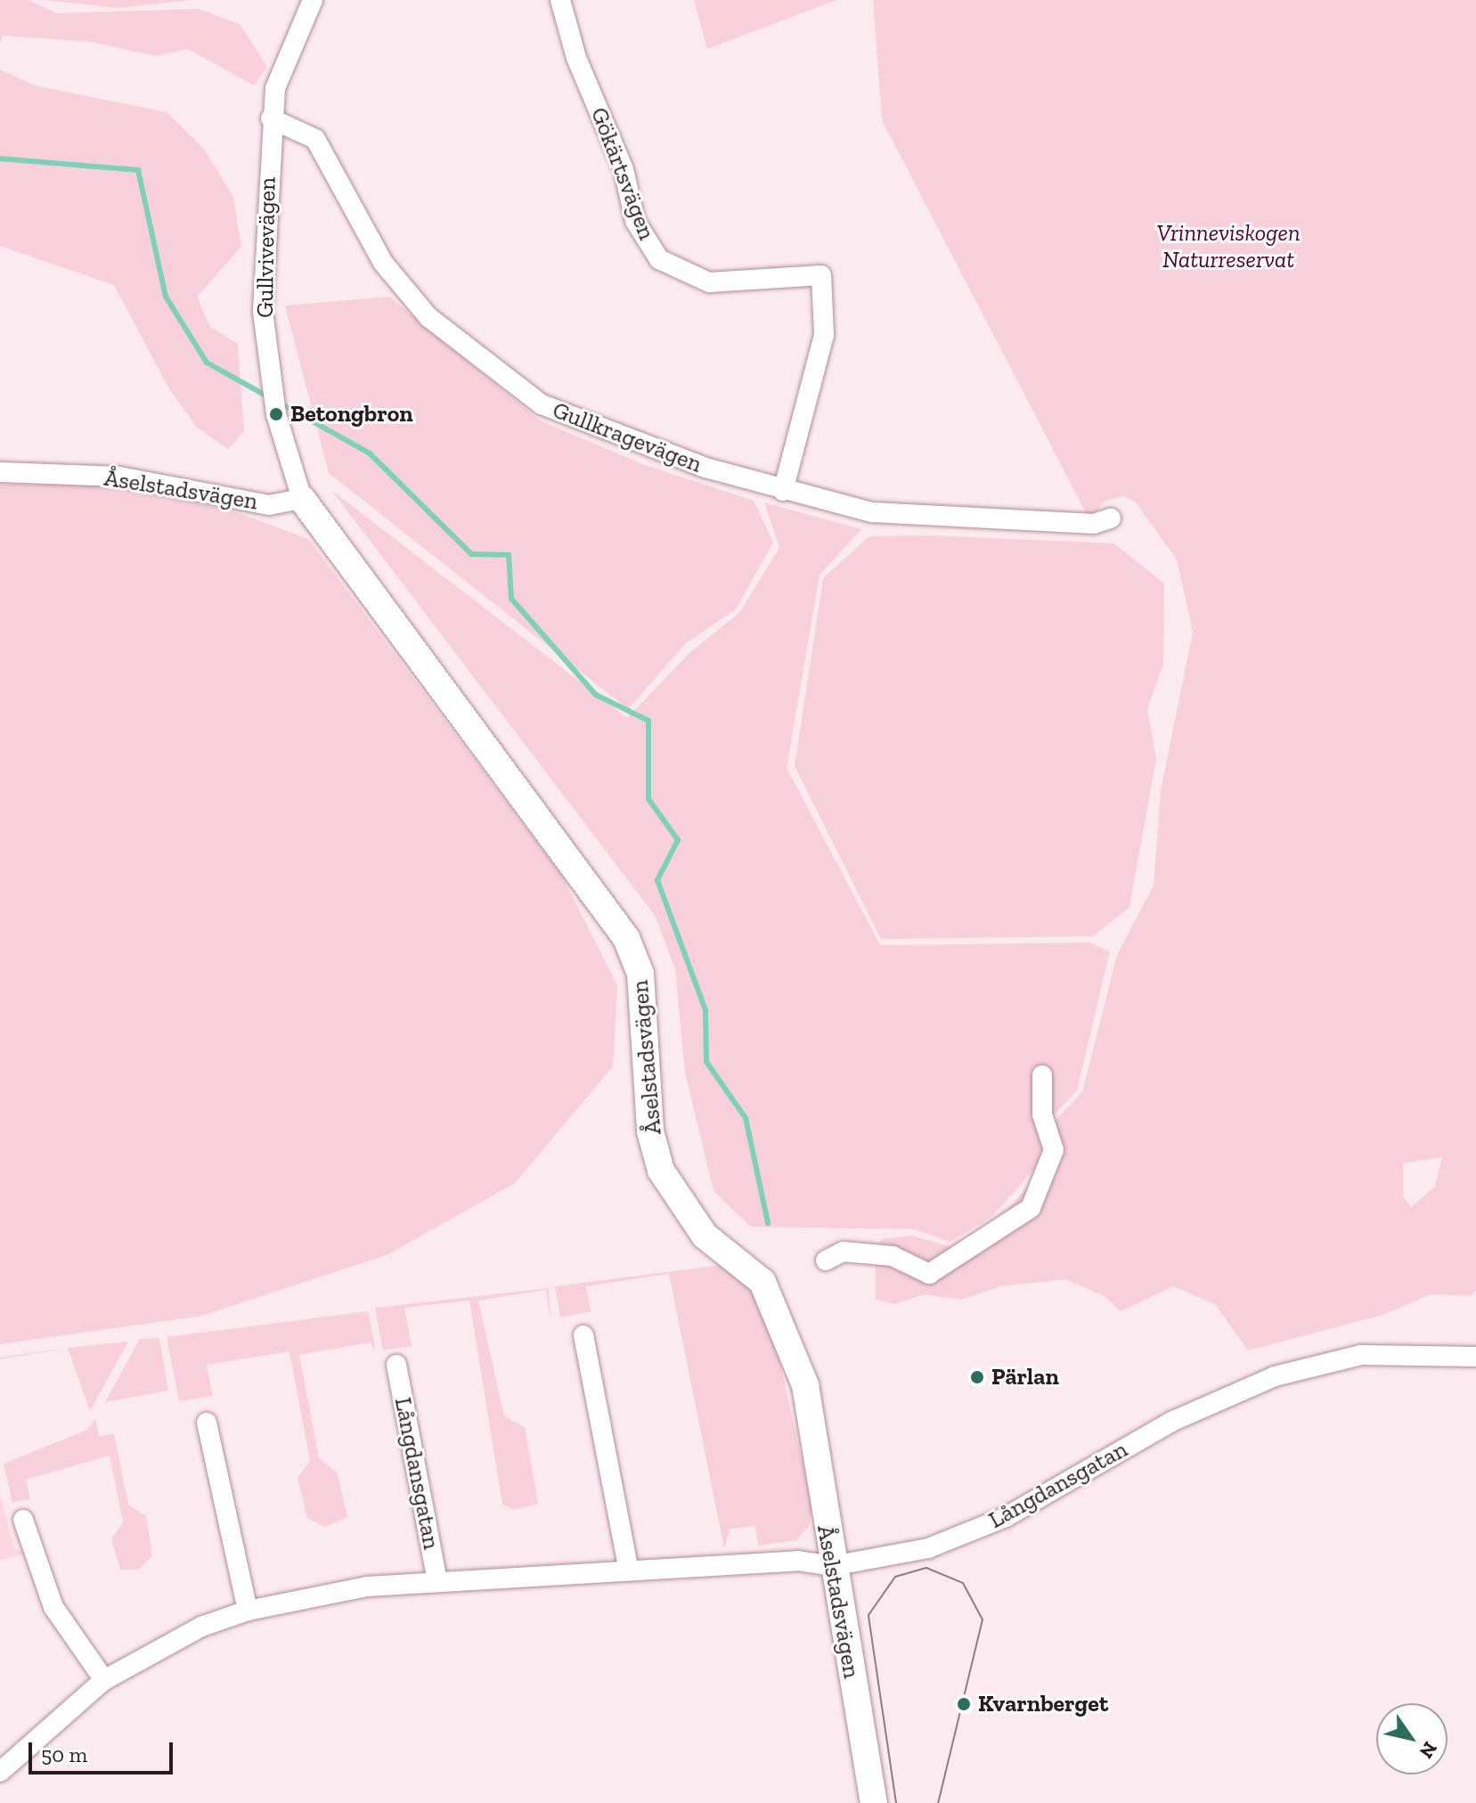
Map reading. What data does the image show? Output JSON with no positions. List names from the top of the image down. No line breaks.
{"streets":{"street":["Gökärtsvägen","Gullvivevägen","Gullkragevägen","Åselstadsvägen","Långdansgatan"]},"crossings":[["Gökärtsvägen","Gullkragevägen"],["Gullvivevägen","Gullkragevägen"],["Gullvivevägen","Åselstadsvägen"],["Åselstadsvägen","Långdansgatan"]],"parks":["Vrinneviskogen Naturreservat"],"places":["Betongbron","Pärlan","Kvarnberget"],"scale_bar":"50 m","north":"bottom right"}
